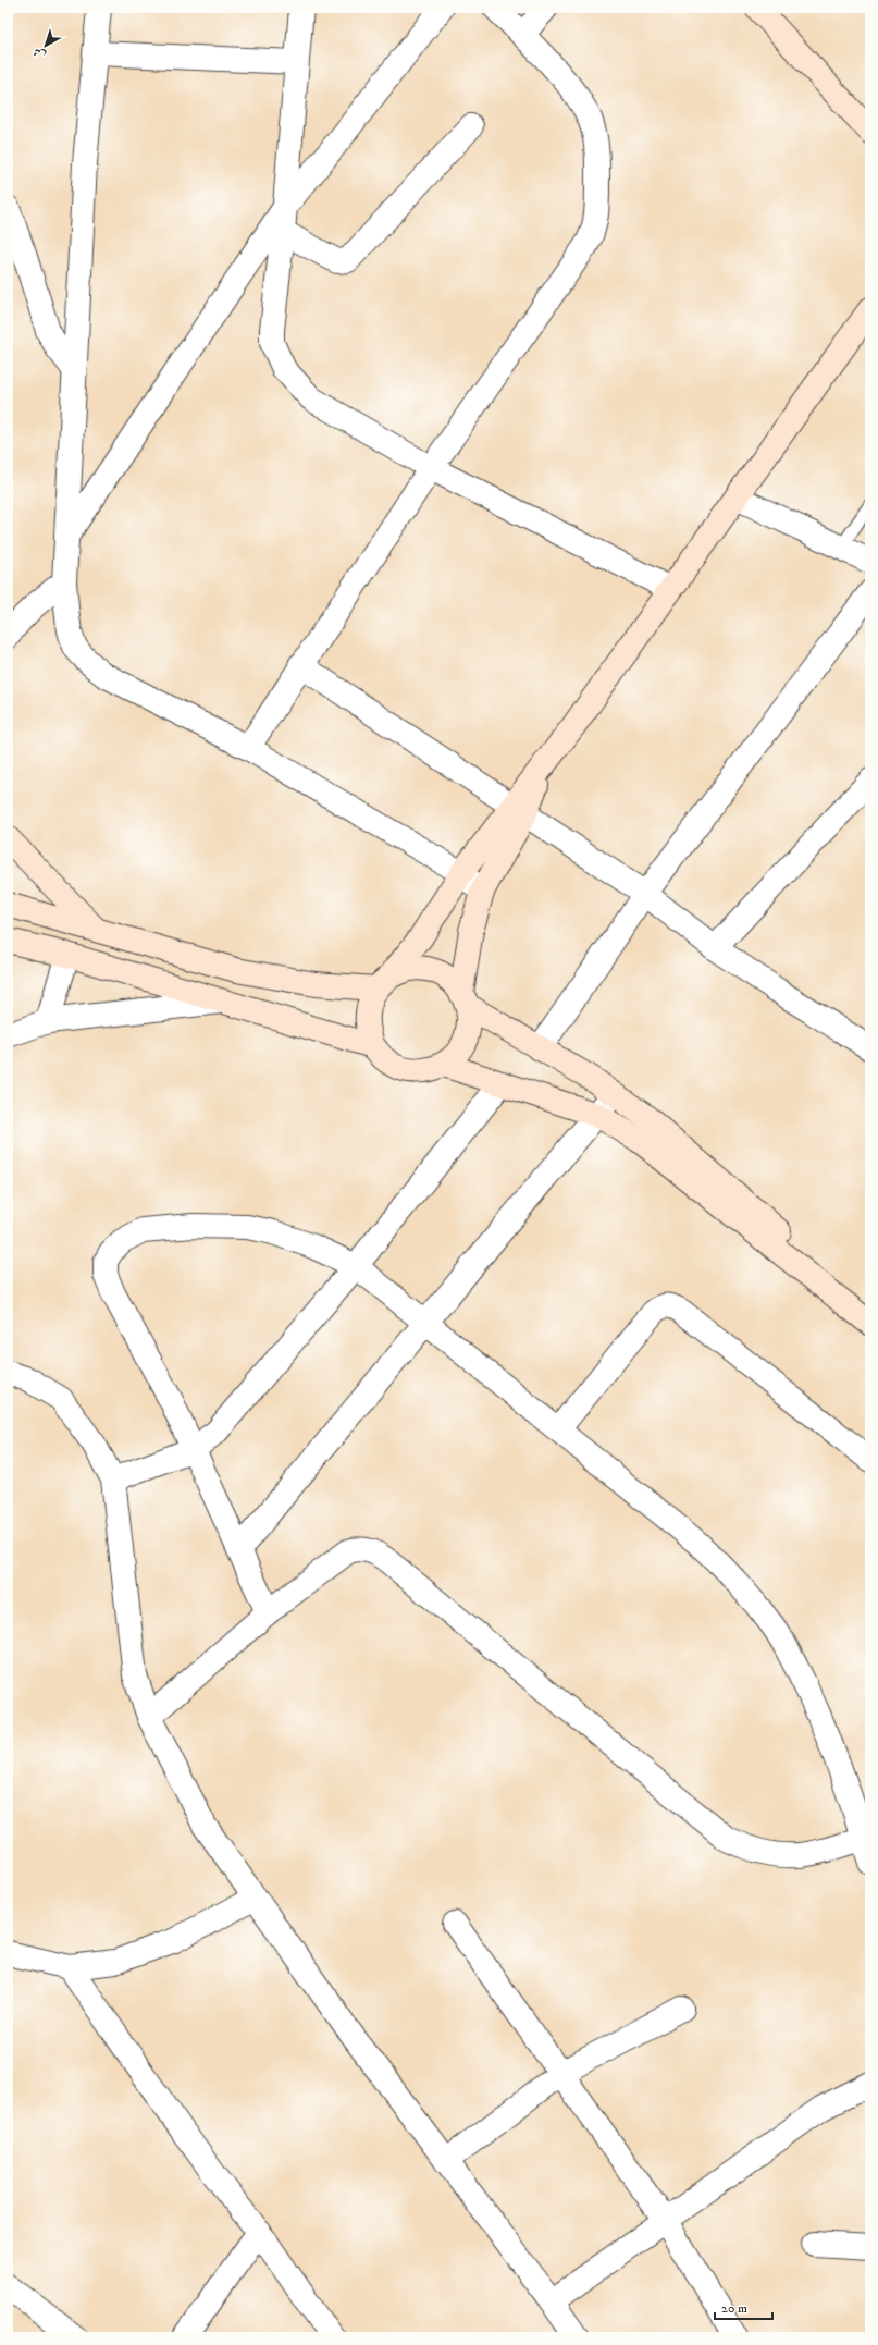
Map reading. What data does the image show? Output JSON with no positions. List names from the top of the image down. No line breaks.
{"scale_bar":"20 m","north":"bottom left"}
